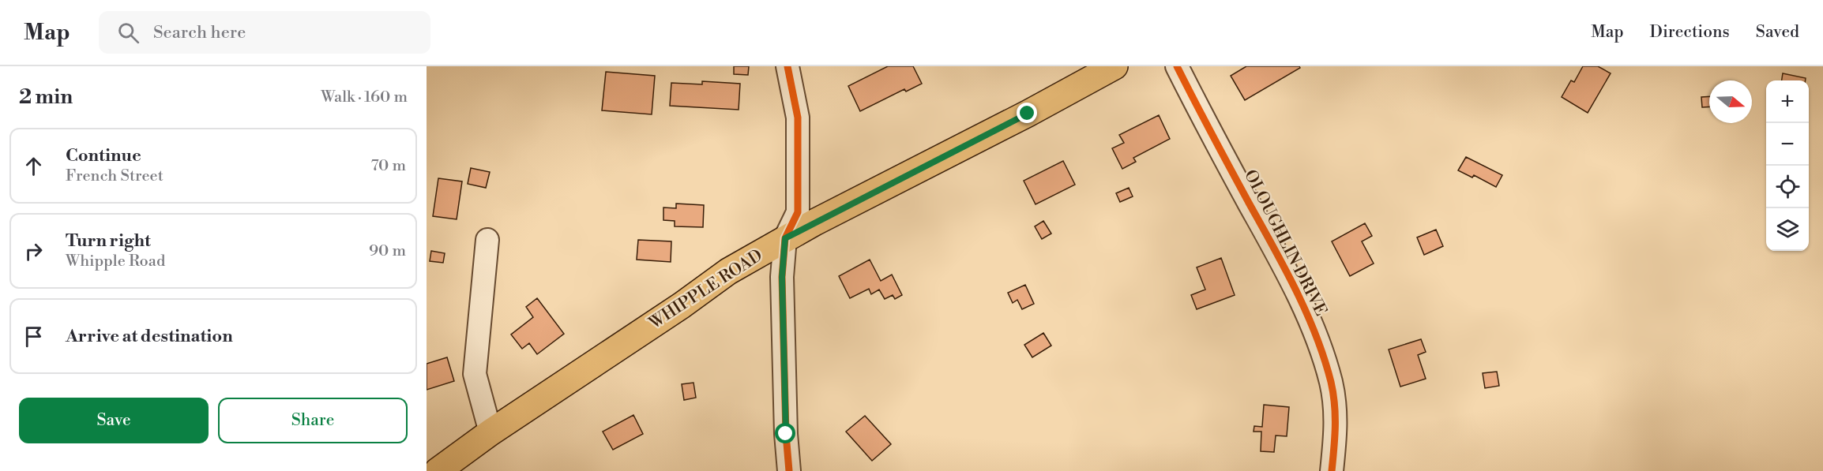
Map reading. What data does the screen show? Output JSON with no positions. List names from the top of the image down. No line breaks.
{"streets":{"main road":["WHIPPLE ROAD"],"street":["OLOUGHLIN DRIVE"]},"north":"right","page":{"header":"Map","search":"Search here","nav":["Map","Directions","Saved"],"heading":["2 min","Walk · 160 m"],"map_buttons":["+","−"],"list":[["Continue","French Street","70 m"],["Turn right","Whipple Road","90 m"],"Arrive at destination"],"buttons":["Save","Share"]}}
